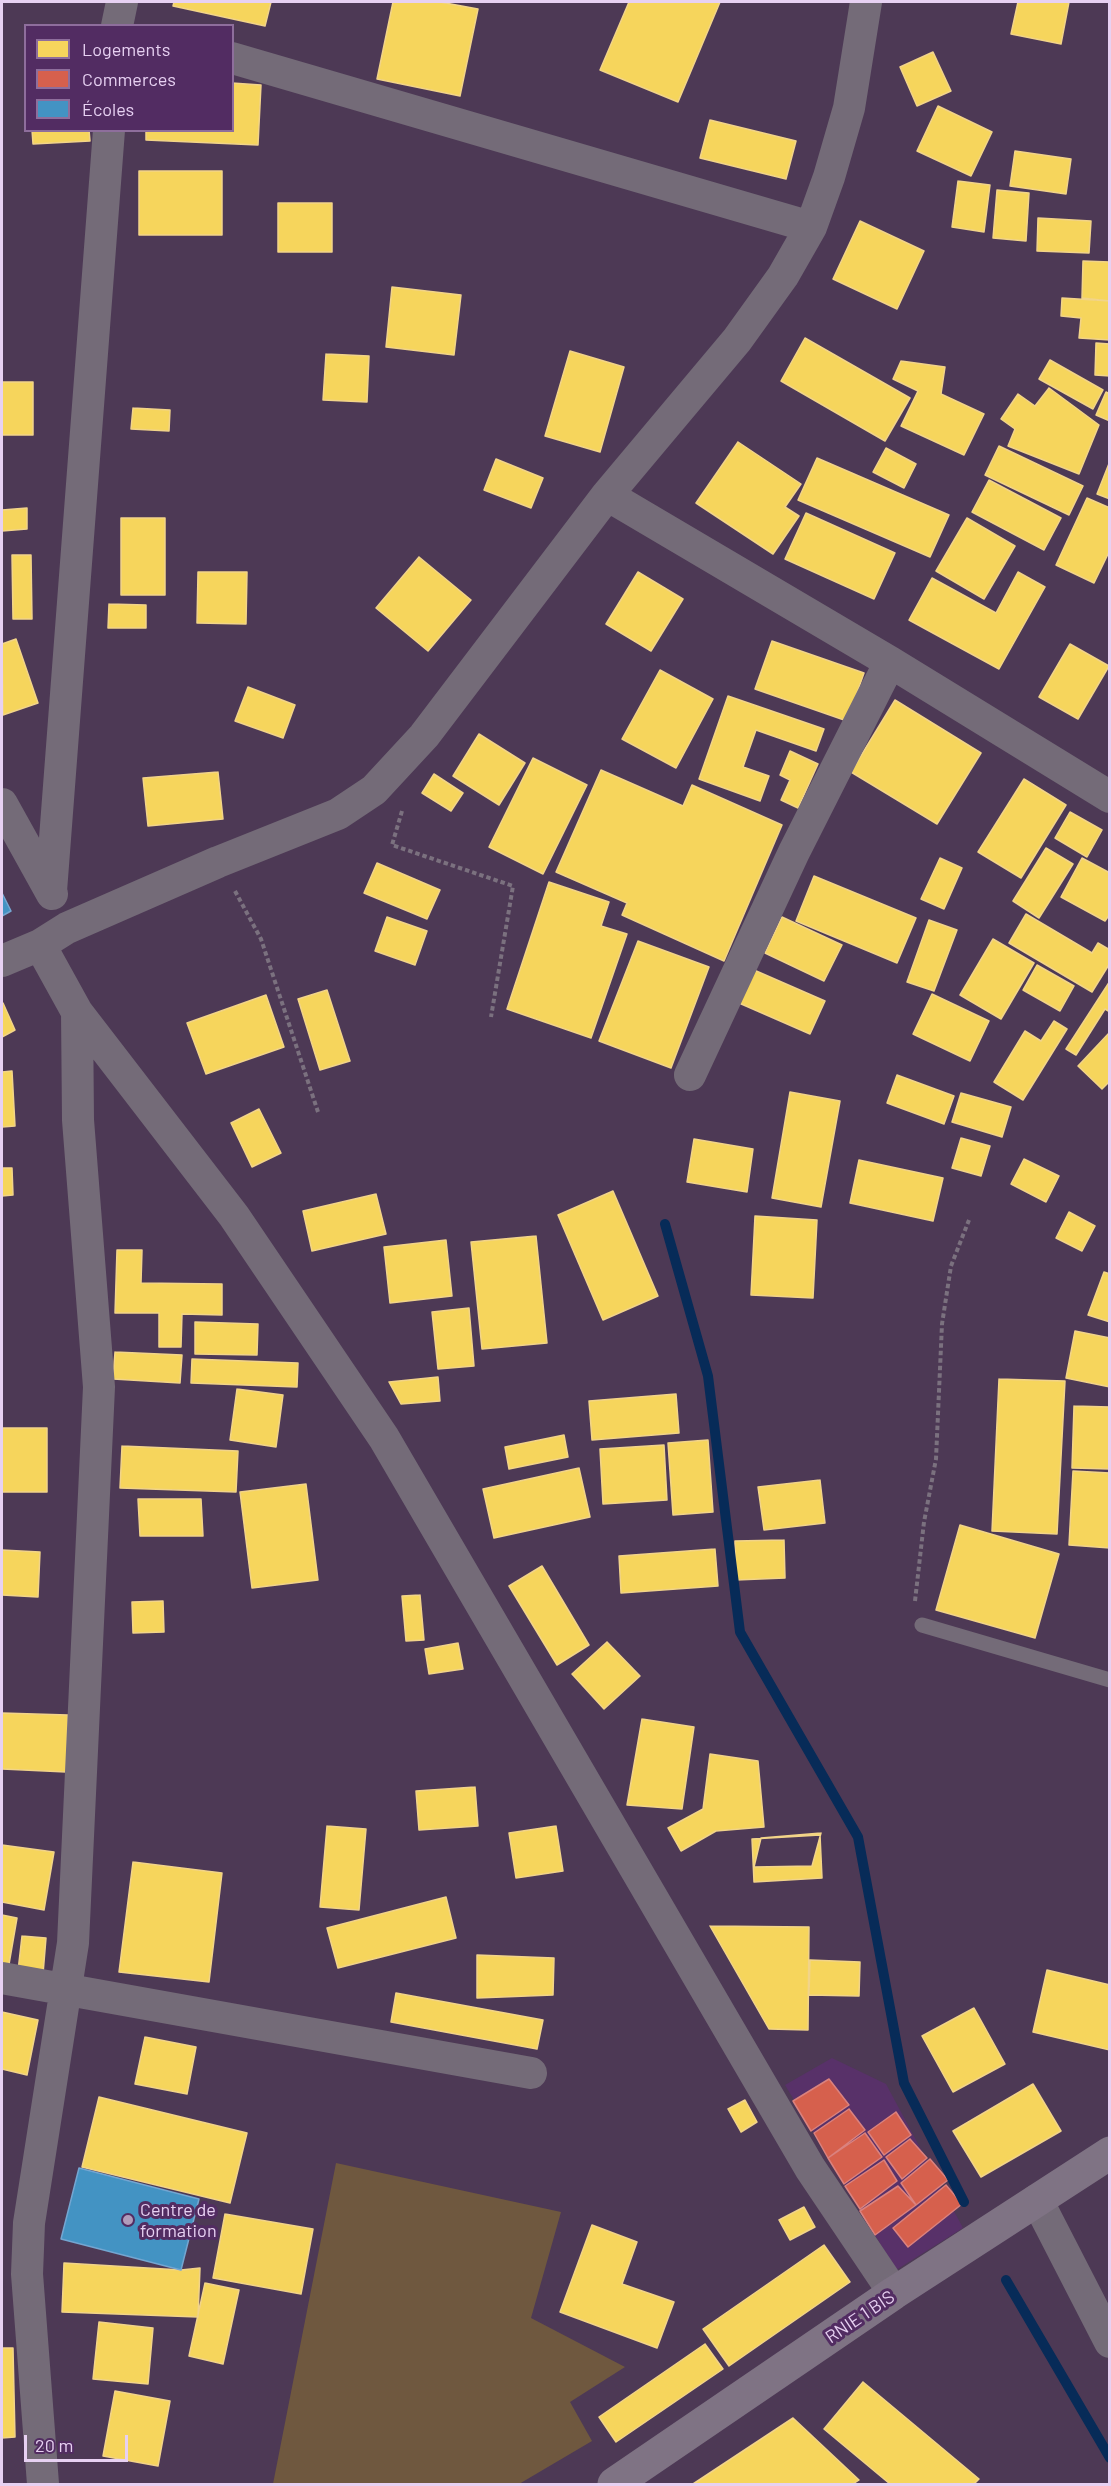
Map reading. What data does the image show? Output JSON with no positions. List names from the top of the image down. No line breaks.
{"streets":{"main road":["RNIE 1 BIS"]},"places":["Centre de formation"],"legend":["Logements","Commerces","Écoles"],"scale_bar":"20 m"}
